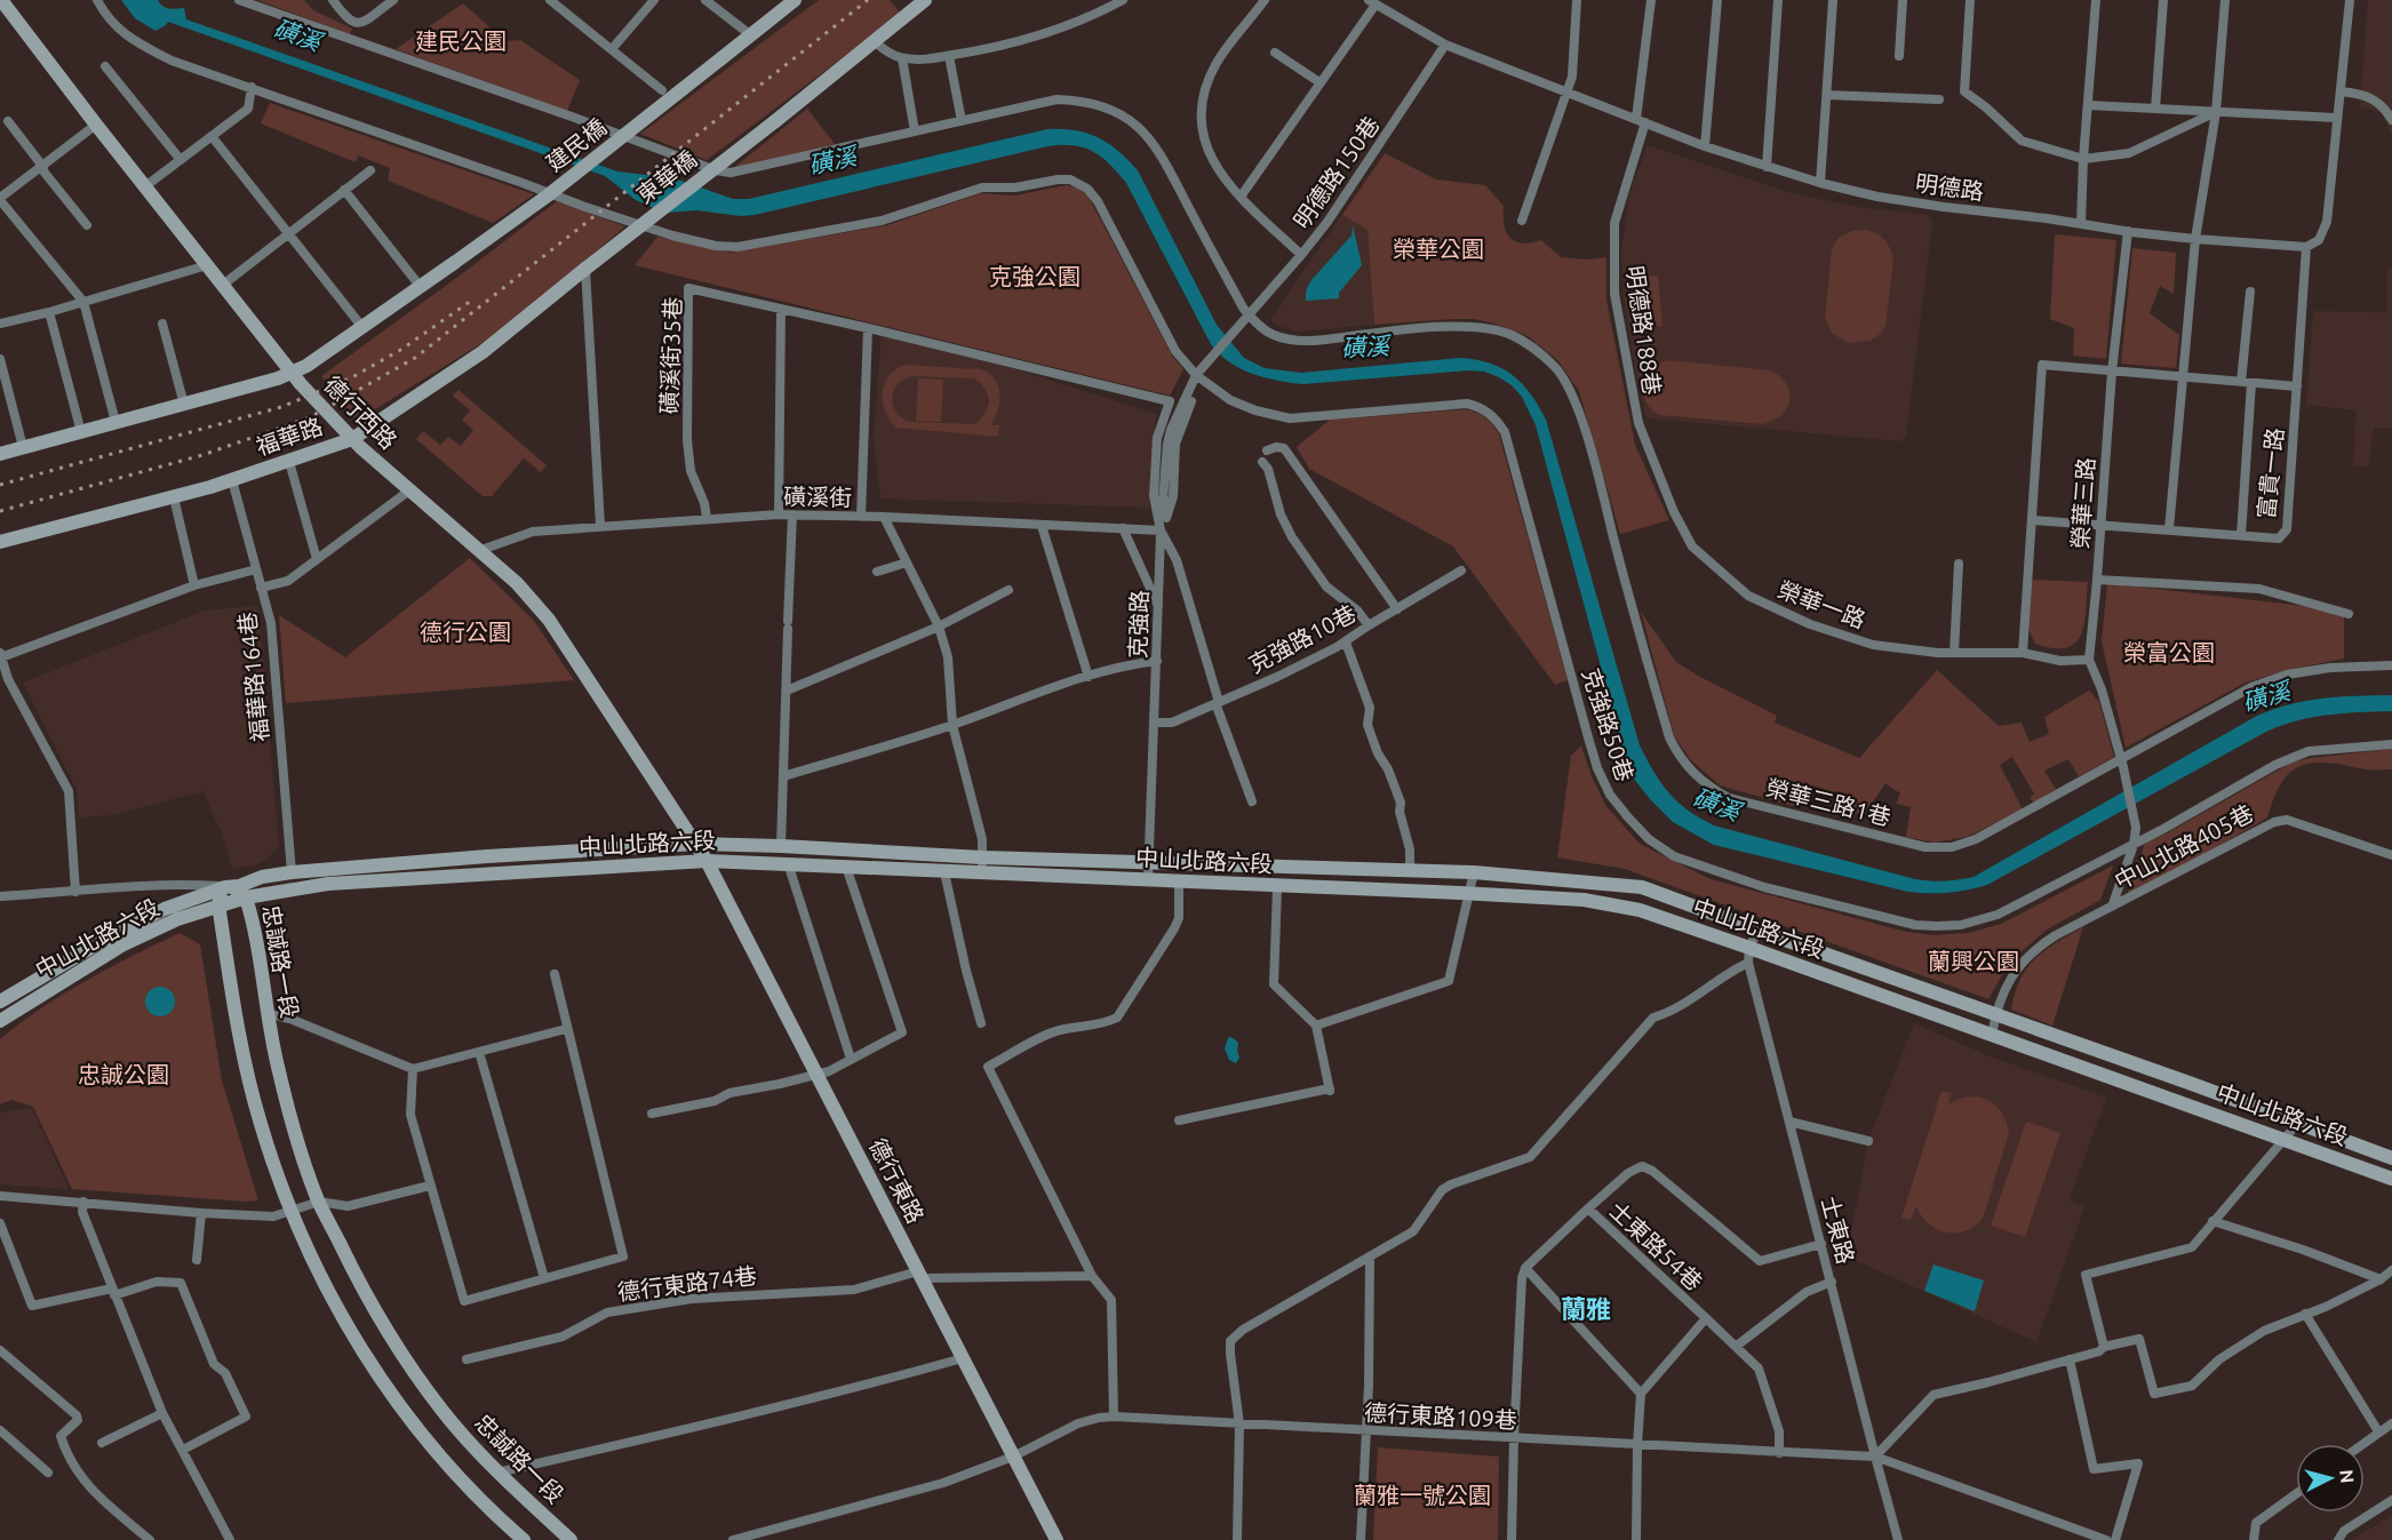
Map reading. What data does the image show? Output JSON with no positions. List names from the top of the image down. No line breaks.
{"streets":{"street":["建民橋","明德路150巷","東華橋","明德路","明德路188巷","磺溪街35巷","德行西路","福華路","富貴一路","磺溪街","榮華三路","榮華一路","克強路","克強路10巷","福華路164巷","克強路50巷","榮華三路1巷","中山北路六段","中山北路405巷","忠誠路一段","德行東路","士東路","士東路54巷","德行東路74巷","德行東路109巷"]},"crossings":[["明德路150巷","明德路"],["明德路150巷","克強路"],["明德路150巷","克強路50巷"],["明德路150巷","榮華三路1巷"],["東華橋","福華路"],["明德路","明德路188巷"],["明德路","富貴一路"],["明德路","榮華三路"],["明德路188巷","榮華一路"],["磺溪街35巷","磺溪街"],["磺溪街35巷","克強路"],["德行西路","福華路"],["德行西路","磺溪街"],["德行西路","中山北路六段"],["德行西路","德行東路"],["福華路","福華路164巷"],["富貴一路","榮華三路"],["磺溪街","克強路"],["榮華三路","榮華一路"],["榮華三路","克強路50巷"],["榮華三路","榮華三路1巷"],["榮華三路","中山北路405巷"],["克強路","克強路10巷"],["克強路","克強路50巷"],["克強路","中山北路六段"],["福華路164巷","中山北路六段"],["中山北路六段","中山北路405巷"],["中山北路六段","忠誠路一段"],["中山北路六段","德行東路"],["中山北路六段","士東路"],["德行東路","德行東路74巷"],["德行東路","德行東路109巷"],["士東路","德行東路109巷"],["士東路54巷","德行東路109巷"]],"districts":["蘭雅"],"water":["磺溪"],"parks":["建民公園","榮華公園","克強公園","德行公園","榮富公園","蘭興公園","忠誠公園","蘭雅一號公園"],"north":"right"}
